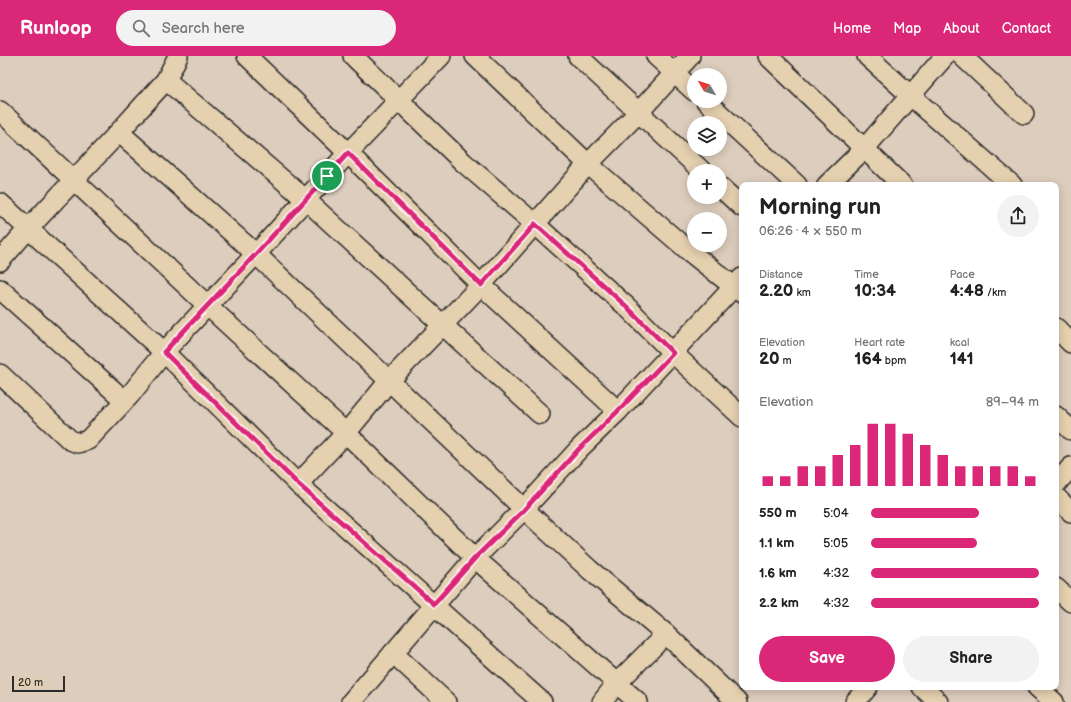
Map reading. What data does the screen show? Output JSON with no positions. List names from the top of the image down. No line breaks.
{"scale_bar":"20 m","north":"top left","page":{"header":"Runloop","search":"Search here","nav":["Home","Map","About","Contact"],"map_buttons":["+","−"],"heading":["Morning run","06:26 · 4 × 550 m"],"stats":[["Distance","2.20 km"],["Time","10:34"],["Pace","4:48 /km"],["Elevation","20 m"],["Heart rate","164 bpm"],["kcal","141"]],"chart":["Elevation","89–94 m"],"list":[{"name":"550 m","note":"5:04"},{"name":"1.1 km","note":"5:05"},{"name":"1.6 km","note":"4:32"},{"name":"2.2 km","note":"4:32"}],"buttons":["Save","Share"],"scale":"20 m"}}
